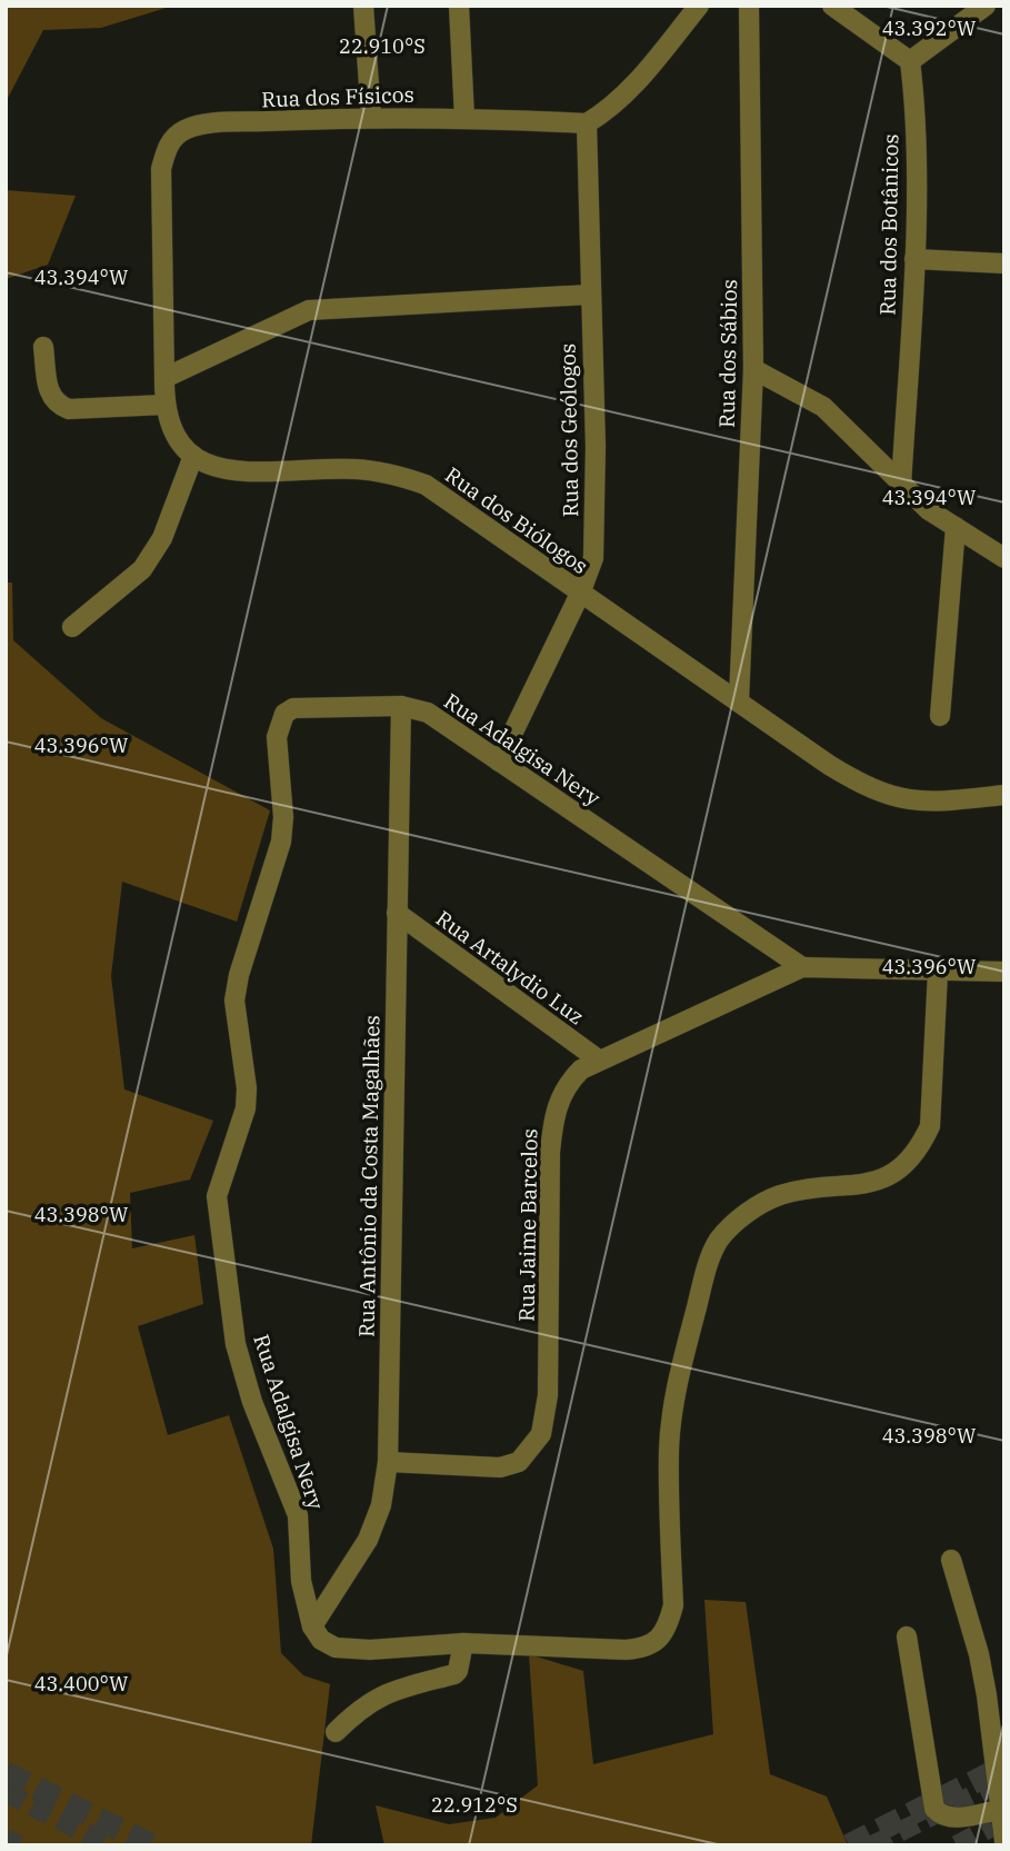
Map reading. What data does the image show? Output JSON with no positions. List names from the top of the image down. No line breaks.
{"streets":{"street":["Rua dos Físicos","Rua dos Botânicos","Rua dos Sábios","Rua dos Geólogos","Rua dos Biólogos","Rua Adalgisa Nery","Rua Artalydio Luz","Rua Antônio da Costa Magalhães","Rua Jaime Barcelos"]},"crossings":[["Rua dos Físicos","Rua dos Geólogos"],["Rua dos Sábios","Rua dos Biólogos"],["Rua dos Geólogos","Rua dos Biólogos"],["Rua dos Geólogos","Rua Adalgisa Nery"],["Rua Adalgisa Nery","Rua Antônio da Costa Magalhães"],["Rua Adalgisa Nery","Rua Jaime Barcelos"],["Rua Artalydio Luz","Rua Antônio da Costa Magalhães"],["Rua Artalydio Luz","Rua Jaime Barcelos"],["Rua Antônio da Costa Magalhães","Rua Jaime Barcelos"]],"coordinates":["43.392°W","22.910°S","43.394°W","43.396°W","43.398°W","43.400°W","22.912°S"]}
